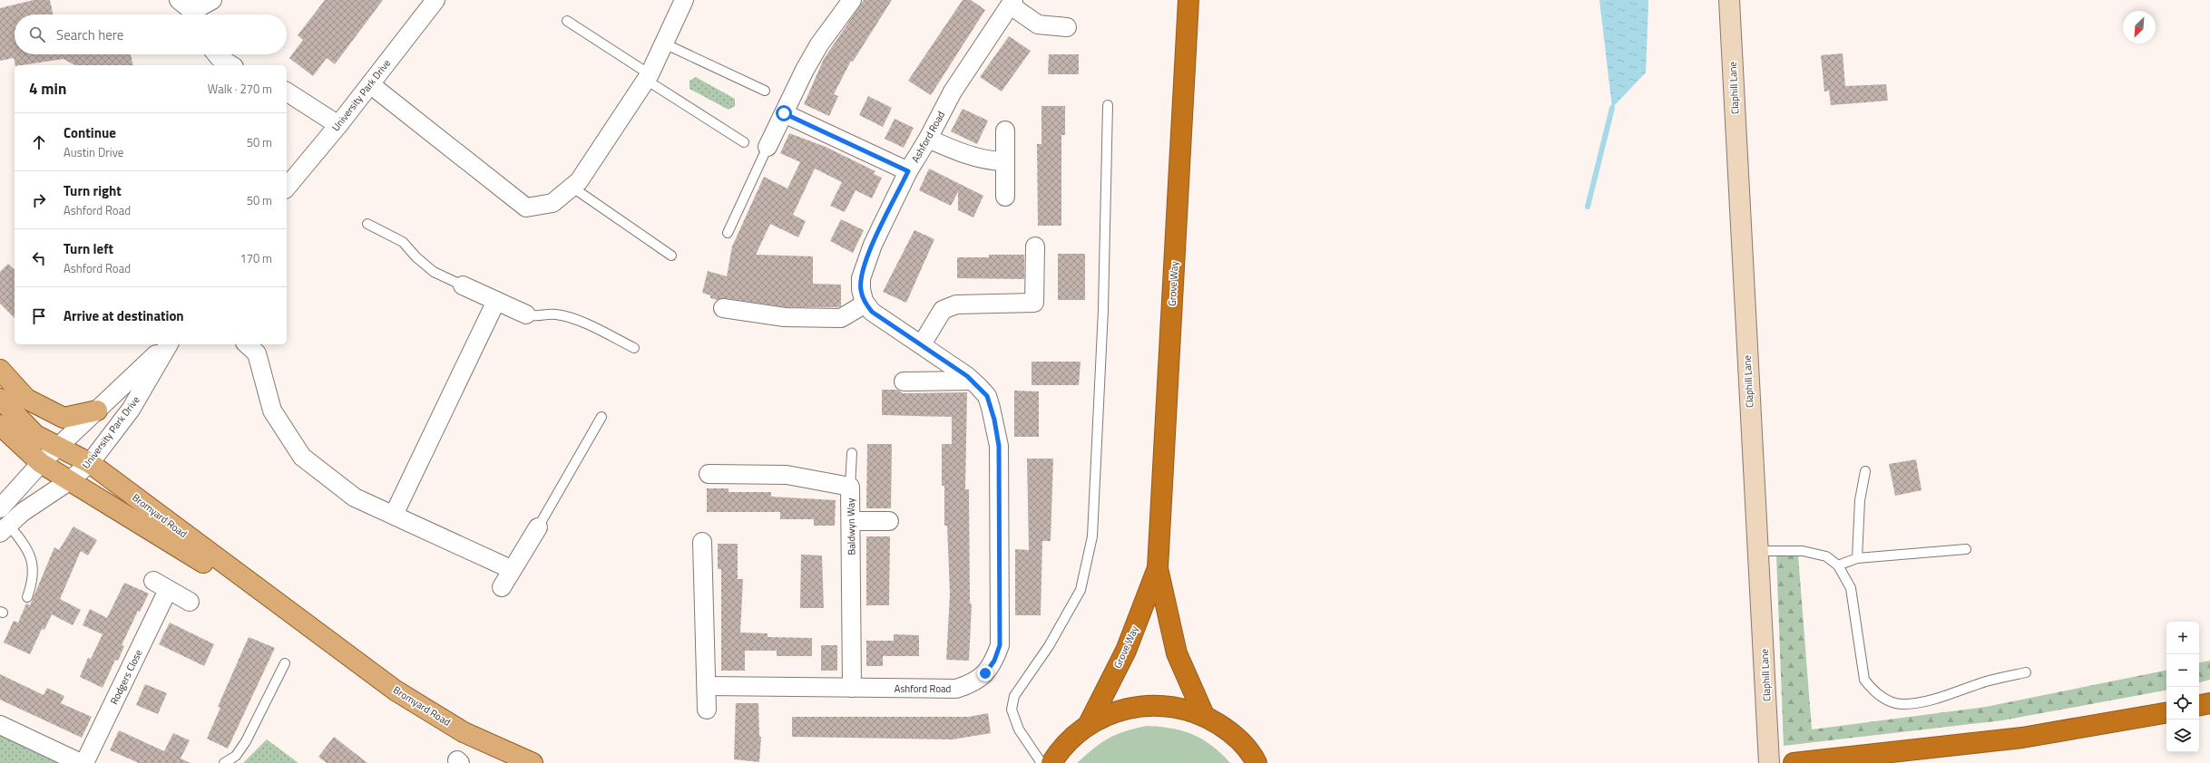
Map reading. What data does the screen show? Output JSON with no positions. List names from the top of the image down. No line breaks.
{"streets":{"highway":["Grove Way"],"main road":["Bromyard Road"],"street":["Claphill Lane","University Park Drive","Ashford Road","Baldwyn Way","Rodgers Close"]},"crossings":[["University Park Drive","Bromyard Road"],["Ashford Road","Baldwyn Way"]],"north":"bottom left","page":{"search":"Search here","heading":["4 min","Walk · 270 m"],"list":[["Continue","Austin Drive","50 m"],["Turn right","Ashford Road","50 m"],["Turn left","Ashford Road","170 m"],"Arrive at destination"],"map_buttons":["+","−"]}}
